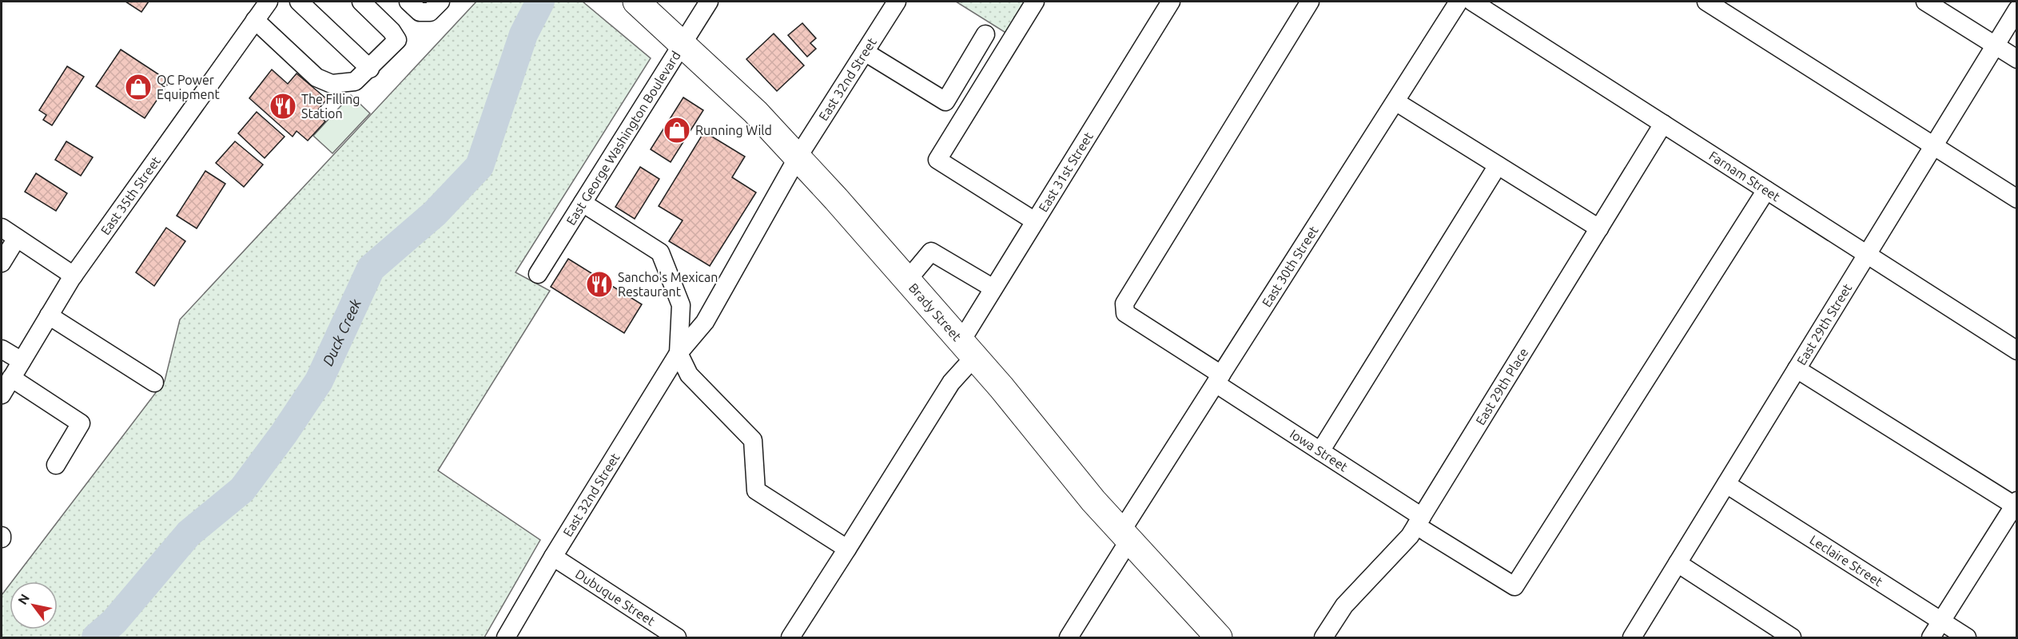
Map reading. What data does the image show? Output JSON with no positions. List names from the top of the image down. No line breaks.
{"streets":{"highway":["Brady Street"],"street":["East 32nd Street","East George Washington Boulevard","East 31st Street","Farnam Street","East 35th Street","East 30th Street","East 29th Street","East 29th Place","Iowa Street","Leclaire Street","Dubuque Street"]},"crossings":[["East 32nd Street","Brady Street"],["East 32nd Street","Dubuque Street"],["East George Washington Boulevard","Brady Street"],["East 31st Street","Brady Street"],["Farnam Street","East 29th Street"],["Farnam Street","East 29th Place"],["Farnam Street","Iowa Street"],["East 30th Street","Brady Street"],["East 30th Street","Iowa Street"],["East 29th Street","Leclaire Street"],["East 29th Place","Iowa Street"]],"water":["Duck Creek"],"places":{"shop":["QC Power Equipment","Running Wild"],"restaurant":["The Filling Station","Sancho's Mexican Restaurant"]},"north":"top left"}
